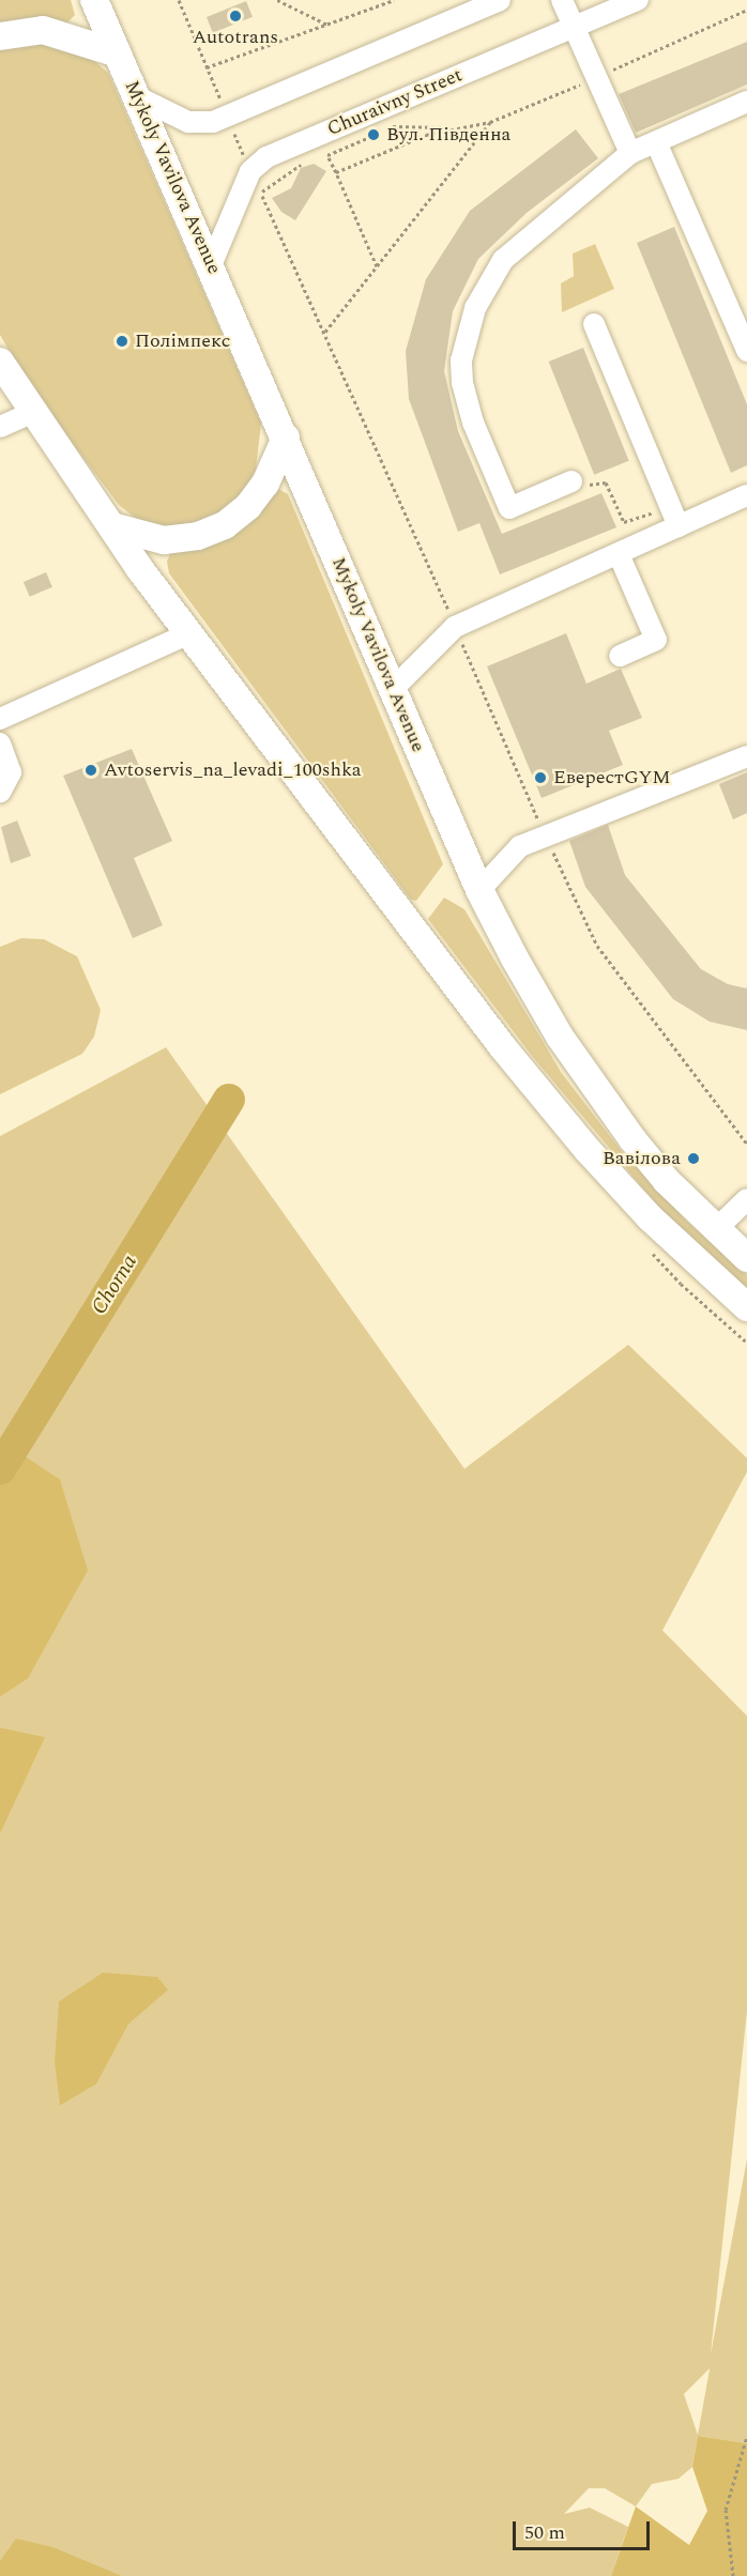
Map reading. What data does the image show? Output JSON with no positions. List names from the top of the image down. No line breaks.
{"streets":{"main road":["Mykoly Vavilova Avenue"],"street":["Churaivny Street"]},"crossings":[["Churaivny Street","Mykoly Vavilova Avenue"]],"water":["Chorna"],"places":["Autotrans","Вул. Південна","Полімпекс","Avtoservis_na_levadi_100shka","ЕверестGYM","Вавілова"],"scale_bar":"50 m"}
